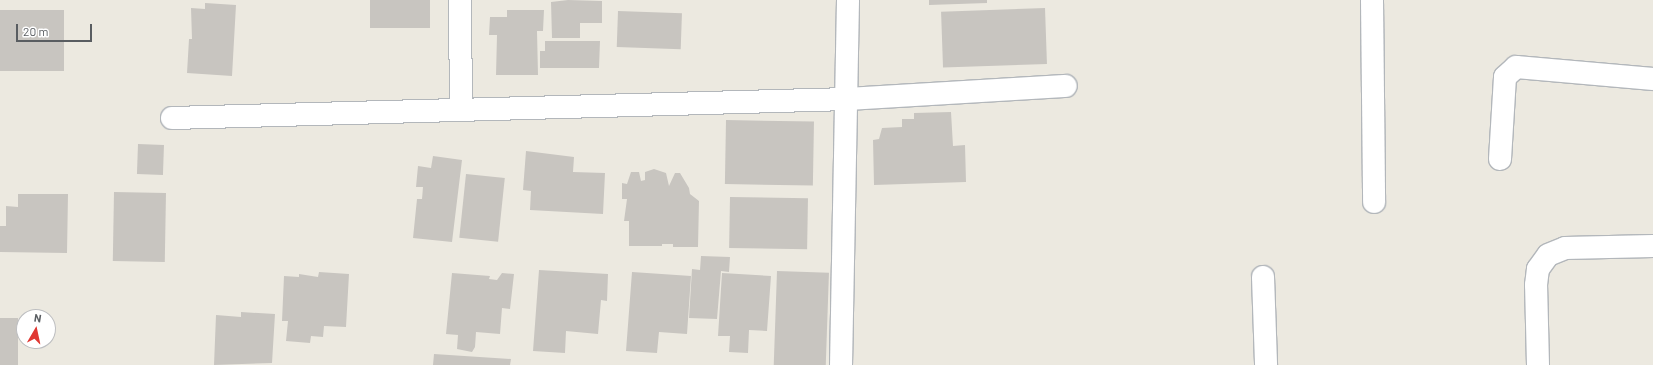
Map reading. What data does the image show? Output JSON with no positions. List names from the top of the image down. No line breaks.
{"scale_bar":"20 m","north":"top"}
